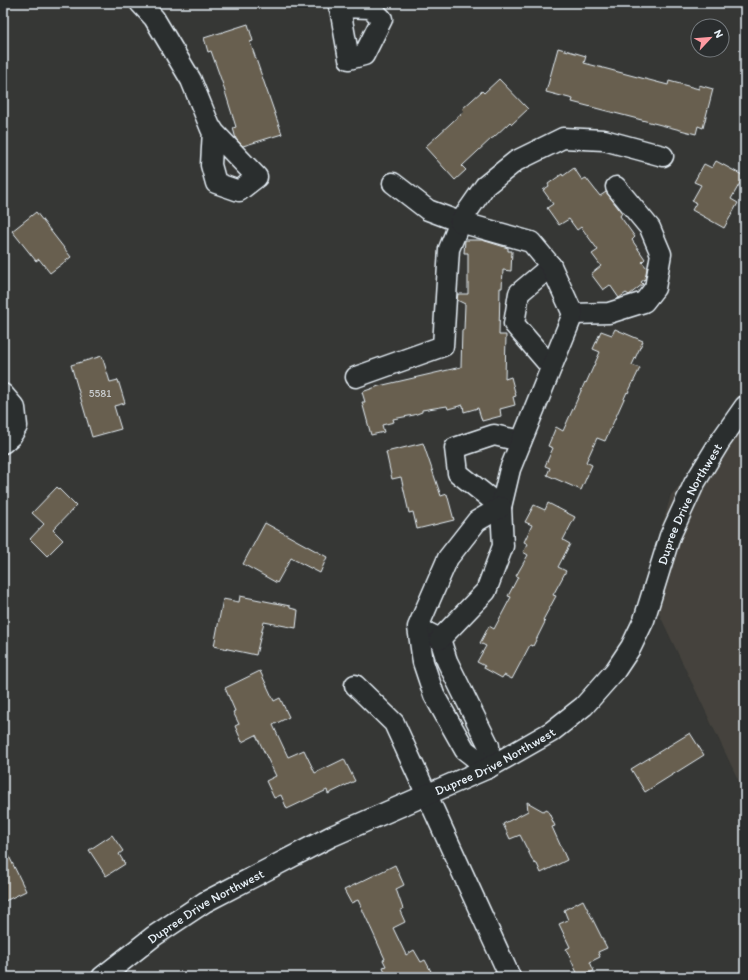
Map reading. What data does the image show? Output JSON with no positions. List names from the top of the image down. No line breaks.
{"streets":{"street":["Dupree Drive Northwest"]},"house_numbers":["5581"],"north":"top right"}
